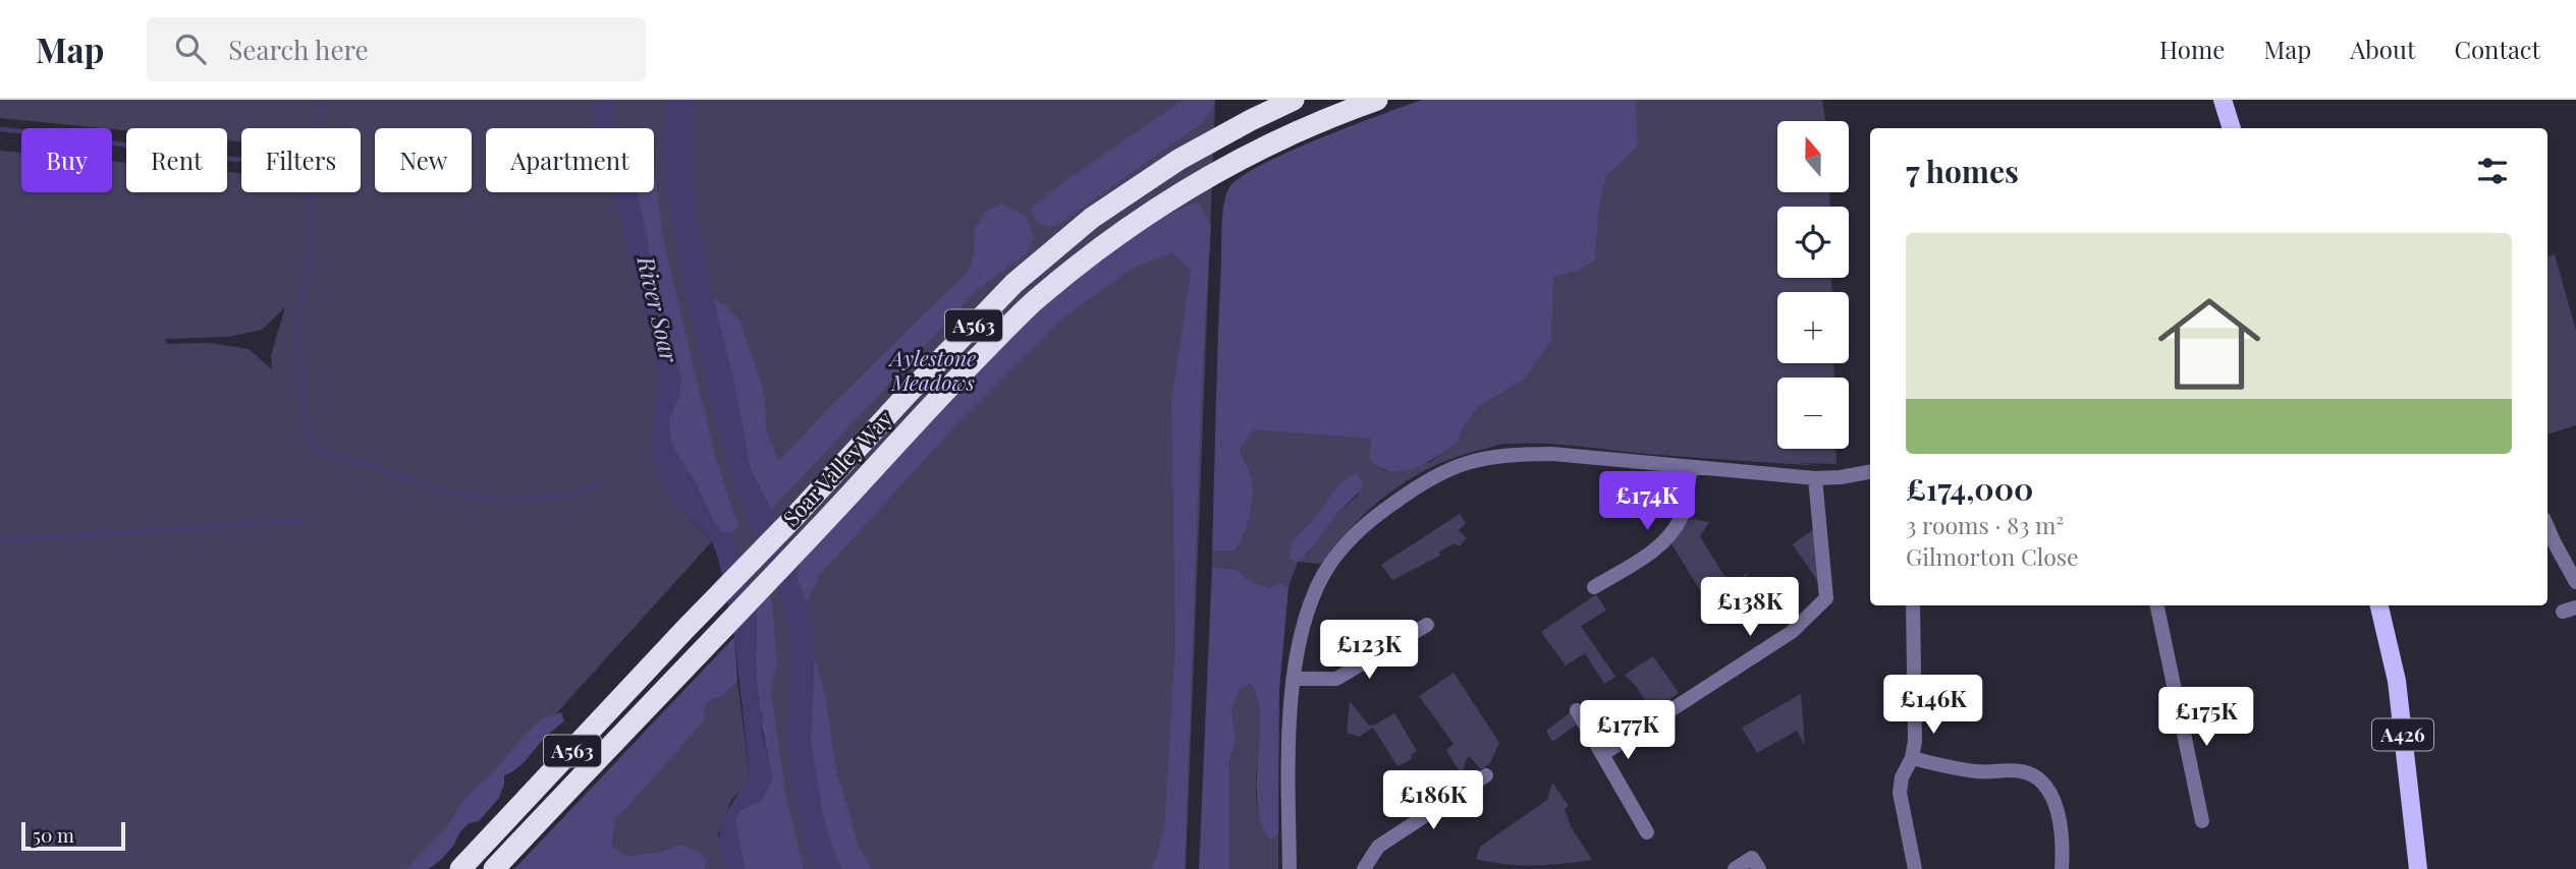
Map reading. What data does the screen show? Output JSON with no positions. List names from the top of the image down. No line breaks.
{"streets":{"highway":["A563","Soar Valley Way"],"main road":["A426"]},"water":["River Soar"],"parks":["Aylestone Meadows"],"scale_bar":"50 m","north":"top","page":{"header":"Map","search":"Search here","nav":["Home","Map","About","Contact"],"map_buttons":["+","−"],"chip":["Buy","Rent","Filters","New","Apartment"],"heading":"7 homes","list":[{"name":"£174,000","note":"3 rooms · 83 m² · Gilmorton Close"}],"price":["£174K","£138K","£123K","£146K","£175K","£177K","£186K"],"scale":"50 m"}}
